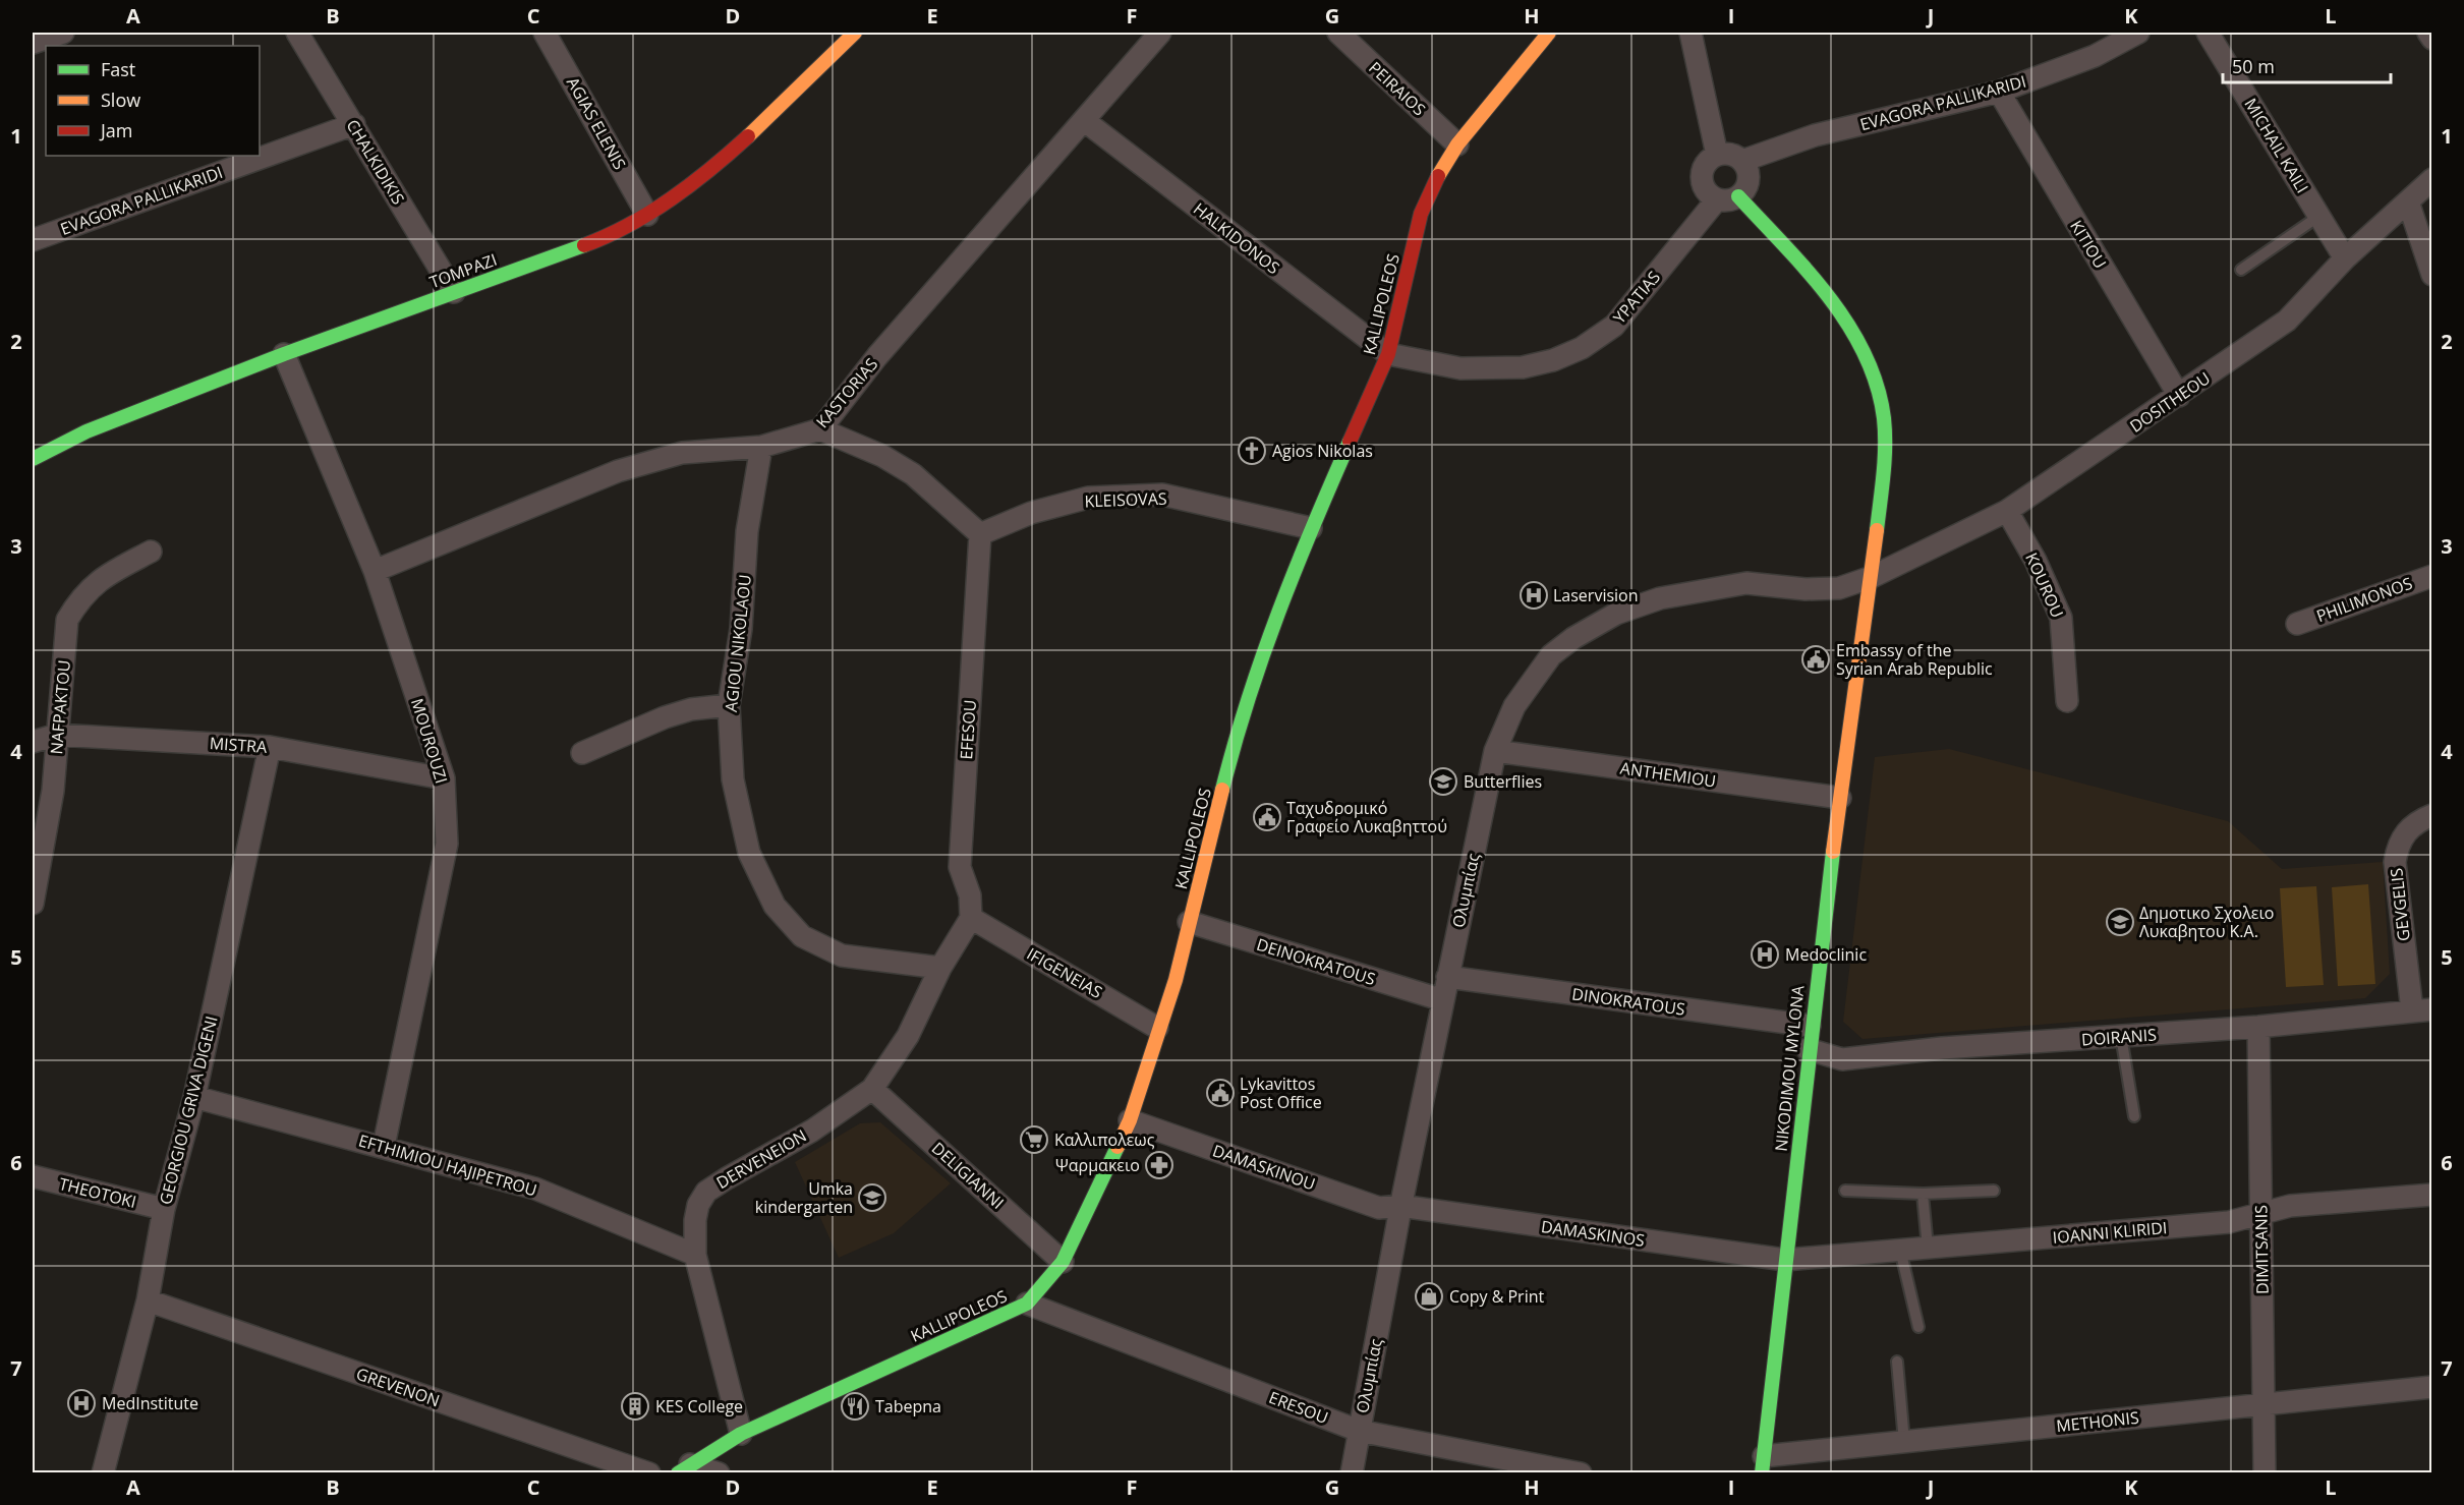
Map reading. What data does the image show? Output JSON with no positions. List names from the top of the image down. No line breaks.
{"streets":{"street":["PEIRAIOS","EVAGORA PALLIKARIDI","AGIAS ELENIS","MICHAIL KAILI","CHALKIDIKIS","HALKIDONOS","KITIOU","TOMPAZI","YPATIAS","KALLIPOLEOS","KASTORIAS","DOSITHEOU","KLEISOVAS","KOUROU","PHILIMONOS","AGIOU NIKOLAOU","NAFPAKTOU","EFESOU","MOUROUZI","MISTRA","ANTHEMIOU","Ολυμπίας","GEVGELIS","DEINOKRATOUS","IFIGENEIAS","DINOKRATOUS","DOIRANIS","NIKODIMOU MYLONA","GEORGIOU GRIVA DIGENI","DERVENEION","EFTHIMIOU HAJIPETROU","DAMASKINOU","DELIGIANNI","THEOTOKI","IOANNI KLIRIDI","DAMASKINOS","DIMITSANIS","GREVENON","ERESOU","METHONIS"]},"crossings":[["PEIRAIOS","KALLIPOLEOS"],["EVAGORA PALLIKARIDI","CHALKIDIKIS"],["EVAGORA PALLIKARIDI","KITIOU"],["EVAGORA PALLIKARIDI","YPATIAS"],["EVAGORA PALLIKARIDI","NIKODIMOU MYLONA"],["AGIAS ELENIS","TOMPAZI"],["MICHAIL KAILI","DOSITHEOU"],["CHALKIDIKIS","TOMPAZI"],["HALKIDONOS","YPATIAS"],["HALKIDONOS","KALLIPOLEOS"],["HALKIDONOS","KASTORIAS"],["KITIOU","DOSITHEOU"],["TOMPAZI","MOUROUZI"],["YPATIAS","KALLIPOLEOS"],["YPATIAS","NIKODIMOU MYLONA"],["KALLIPOLEOS","KLEISOVAS"],["KALLIPOLEOS","DEINOKRATOUS"],["KALLIPOLEOS","IFIGENEIAS"],["KALLIPOLEOS","DERVENEION"],["KALLIPOLEOS","DAMASKINOU"],["KALLIPOLEOS","DELIGIANNI"],["KALLIPOLEOS","ERESOU"],["KASTORIAS","AGIOU NIKOLAOU"],["KASTORIAS","MOUROUZI"],["DOSITHEOU","KOUROU"],["DOSITHEOU","Ολυμπίας"],["DOSITHEOU","NIKODIMOU MYLONA"],["KLEISOVAS","EFESOU"],["NAFPAKTOU","MISTRA"],["EFESOU","IFIGENEIAS"],["MOUROUZI","MISTRA"],["MOUROUZI","EFTHIMIOU HAJIPETROU"],["MISTRA","GEORGIOU GRIVA DIGENI"],["ANTHEMIOU","Ολυμπίας"],["ANTHEMIOU","NIKODIMOU MYLONA"],["Ολυμπίας","DEINOKRATOUS"],["Ολυμπίας","DINOKRATOUS"],["Ολυμπίας","NIKODIMOU MYLONA"],["Ολυμπίας","DAMASKINOU"],["Ολυμπίας","DAMASKINOS"],["Ολυμπίας","ERESOU"],["GEVGELIS","DOIRANIS"],["DINOKRATOUS","NIKODIMOU MYLONA"],["DOIRANIS","NIKODIMOU MYLONA"],["DOIRANIS","DIMITSANIS"],["NIKODIMOU MYLONA","IOANNI KLIRIDI"],["NIKODIMOU MYLONA","DAMASKINOS"],["NIKODIMOU MYLONA","METHONIS"],["GEORGIOU GRIVA DIGENI","EFTHIMIOU HAJIPETROU"],["GEORGIOU GRIVA DIGENI","THEOTOKI"],["GEORGIOU GRIVA DIGENI","GREVENON"],["DERVENEION","EFTHIMIOU HAJIPETROU"],["DERVENEION","DELIGIANNI"],["DAMASKINOU","DAMASKINOS"],["IOANNI KLIRIDI","DAMASKINOS"],["IOANNI KLIRIDI","DIMITSANIS"],["DIMITSANIS","METHONIS"]],"places":{"church":["Agios Nikolas"],"hospital":["Laservision","Medoclinic","MedInstitute"],"public building":["Embassy of the Syrian Arab Republic","Ταχυδρομικό Γραφείο Λυκαβηττού","Lykavittos Post Office"],"school or university":["Butterflies","Δημοτικο Σχολειο Λυκαβητου Κ.Α.","Umka kindergarten"],"supermarket":["Καλλιπολεως"],"pharmacy":["Ψαρμακειο"],"shop":["Copy & Print"],"building":["KES College"],"restaurant":["Tabepna"]},"legend":["Fast","Slow","Jam"],"scale_bar":"50 m","grid":{"columns":["A","B","C","D","E","F","G","H","I","J","K","L"],"rows":["1","2","3","4","5","6","7"]}}
